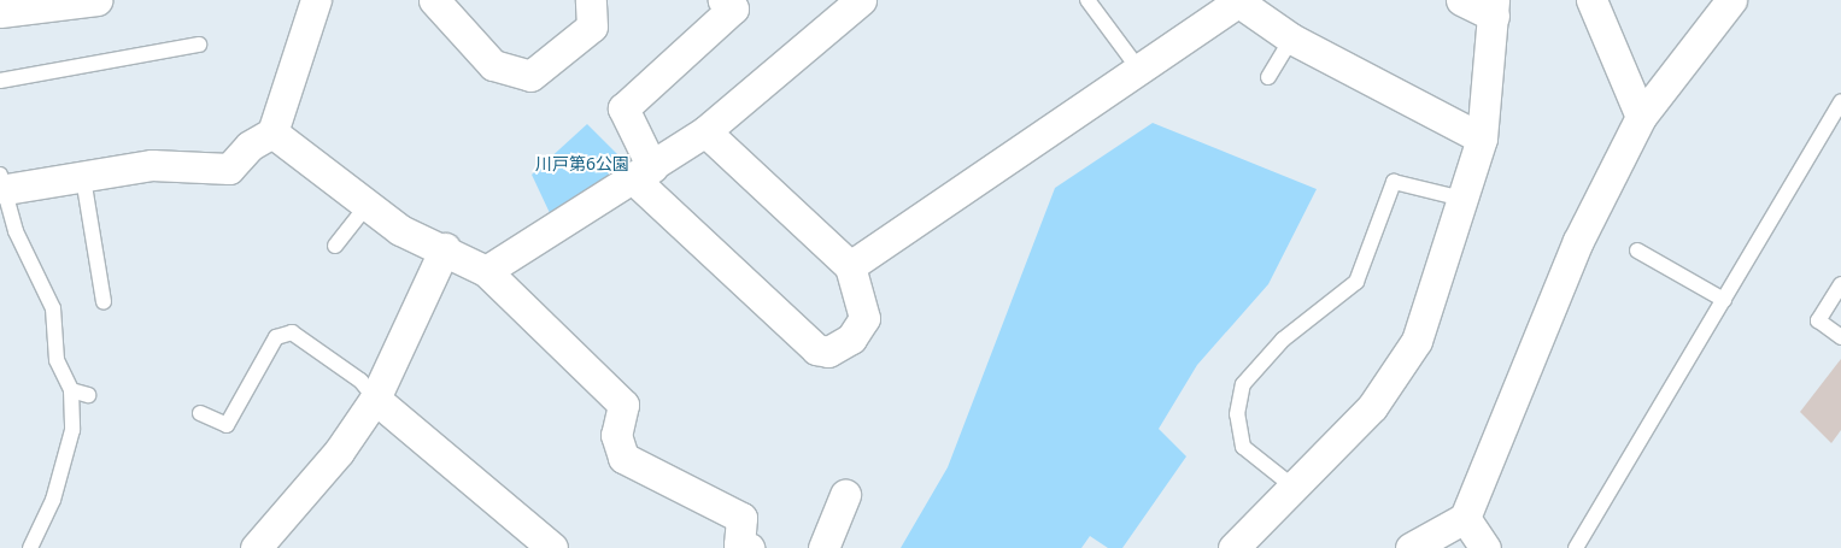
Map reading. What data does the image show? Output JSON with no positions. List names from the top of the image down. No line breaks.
{"parks":["川戸第6公園"]}
